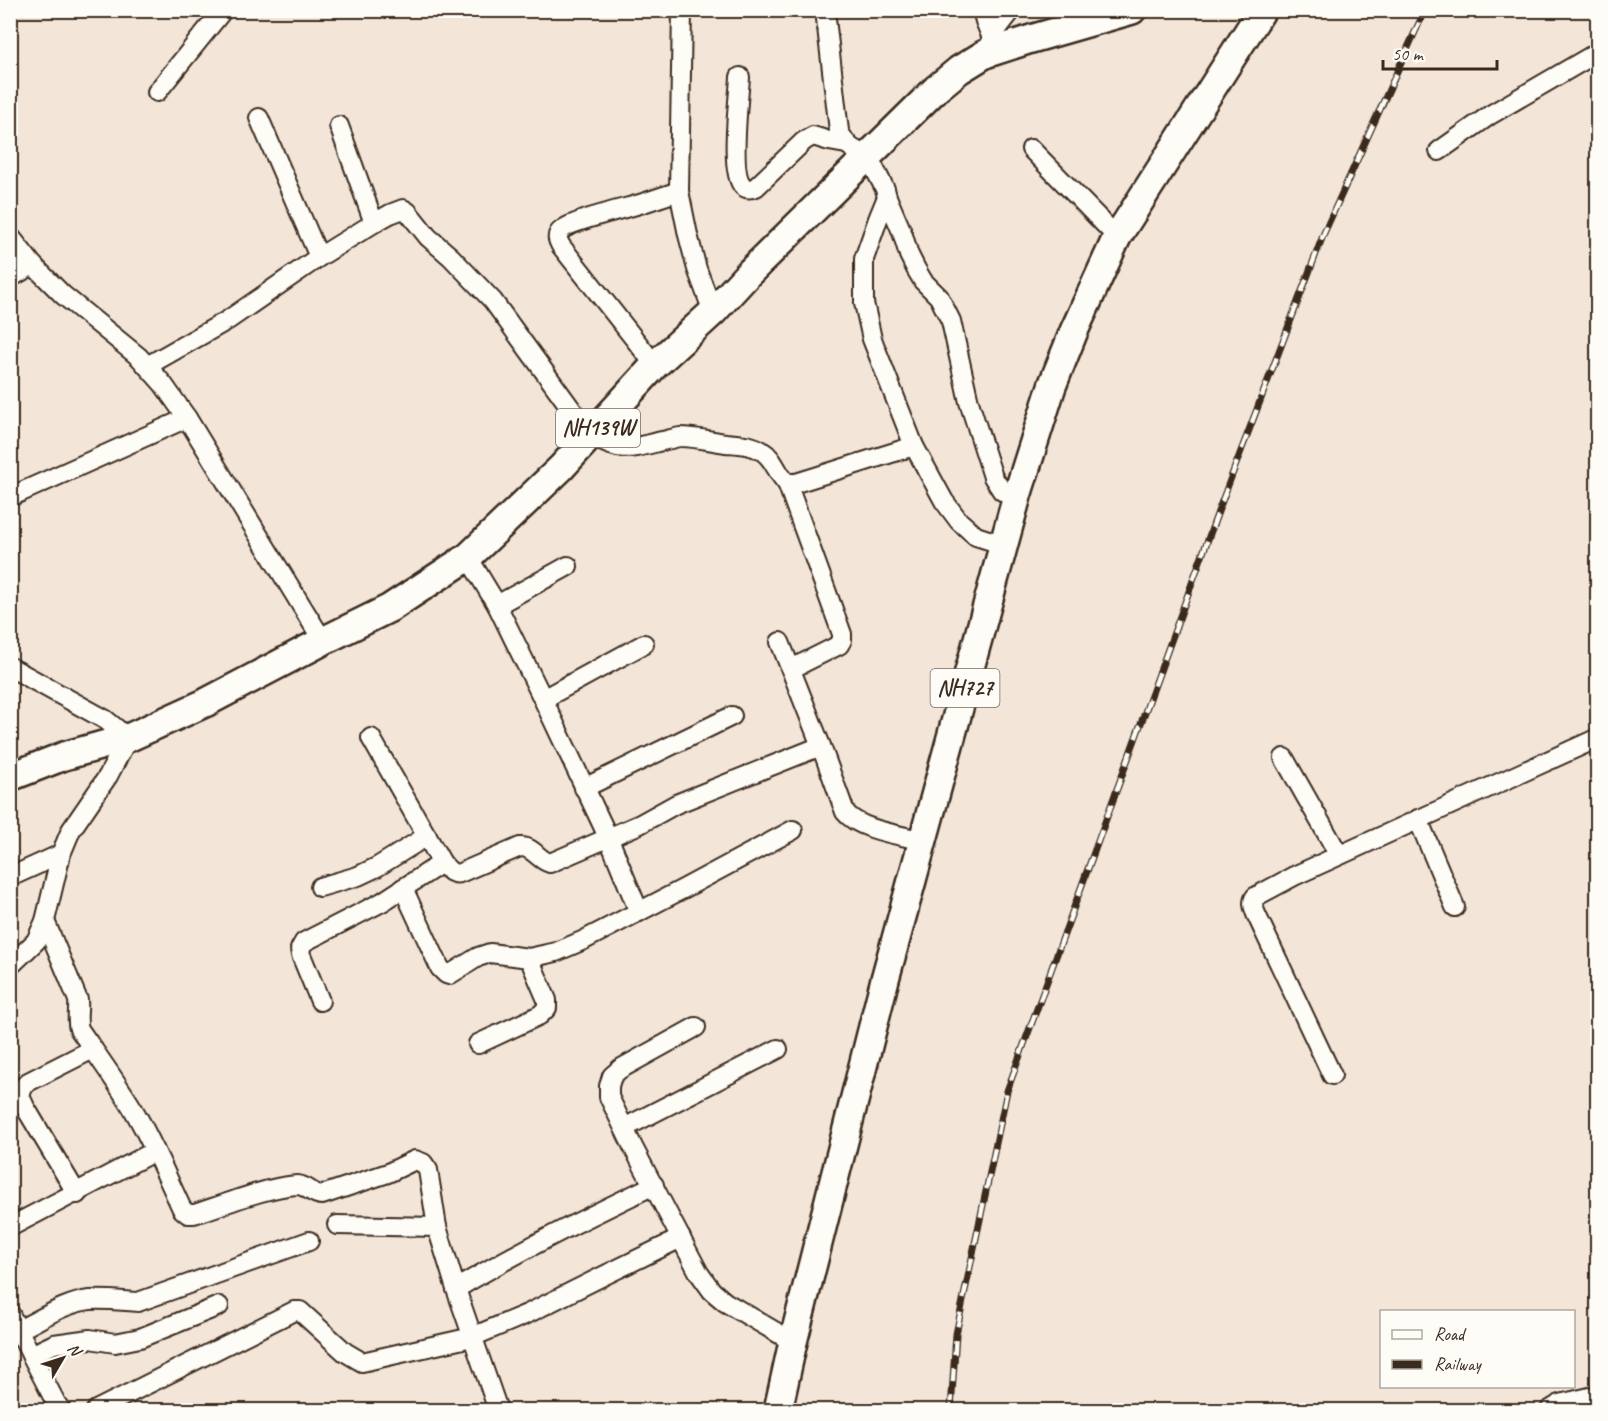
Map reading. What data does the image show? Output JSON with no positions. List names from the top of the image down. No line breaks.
{"streets":{"highway":["NH139W","NH727"]},"legend":["Road","Railway"],"scale_bar":"50 m","north":"top right"}
